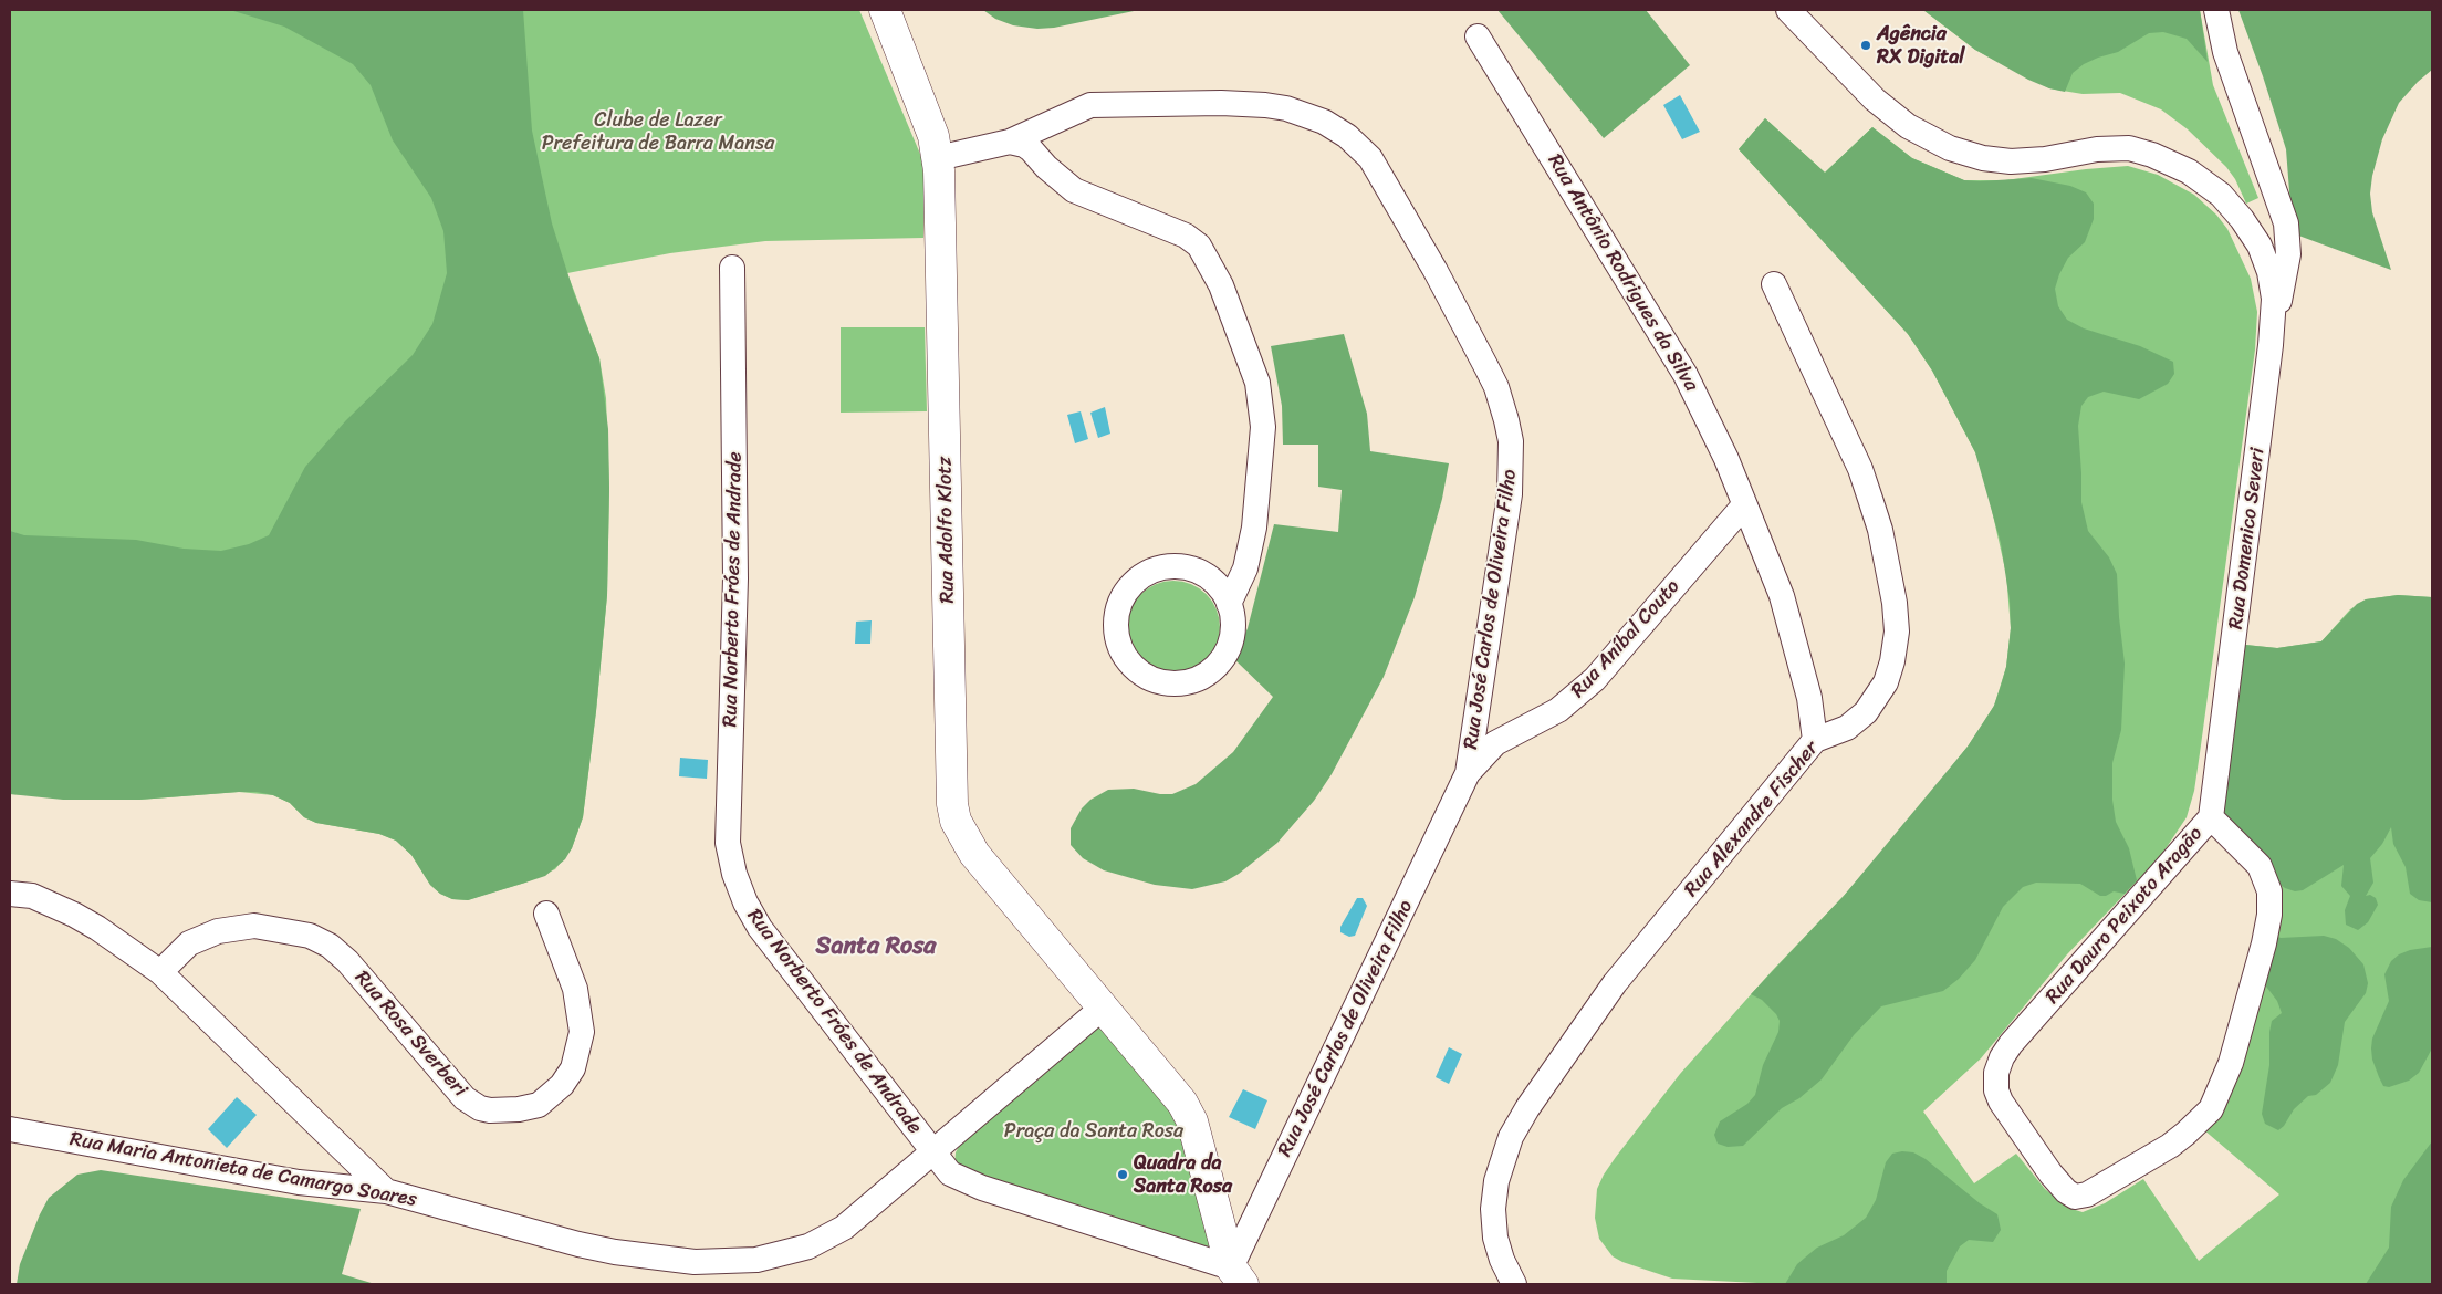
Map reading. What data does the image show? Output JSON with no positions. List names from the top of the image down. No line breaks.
{"streets":{"street":["Rua Antônio Rodrigues da Silva","Rua Adolfo Klotz","Rua Domenico Severi","Rua Norberto Fróes de Andrade","Rua José Carlos de Oliveira Filho","Rua Aníbal Couto","Rua Alexandre Fischer","Rua Dauro Peixoto Aragão","Rua Rosa Sverberi","Rua Maria Antonieta de Camargo Soares"]},"crossings":[["Rua Antônio Rodrigues da Silva","Rua Aníbal Couto"],["Rua Antônio Rodrigues da Silva","Rua Alexandre Fischer"],["Rua Adolfo Klotz","Rua Norberto Fróes de Andrade"],["Rua Adolfo Klotz","Rua José Carlos de Oliveira Filho"],["Rua Adolfo Klotz","Rua Maria Antonieta de Camargo Soares"],["Rua Domenico Severi","Rua Dauro Peixoto Aragão"],["Rua Norberto Fróes de Andrade","Rua José Carlos de Oliveira Filho"],["Rua Norberto Fróes de Andrade","Rua Maria Antonieta de Camargo Soares"],["Rua José Carlos de Oliveira Filho","Rua Aníbal Couto"]],"districts":["Santa Rosa"],"parks":["Clube de Lazer Prefeitura de Barra Mansa","Praça da Santa Rosa"],"places":["Agência RX Digital","Quadra da Santa Rosa"]}
